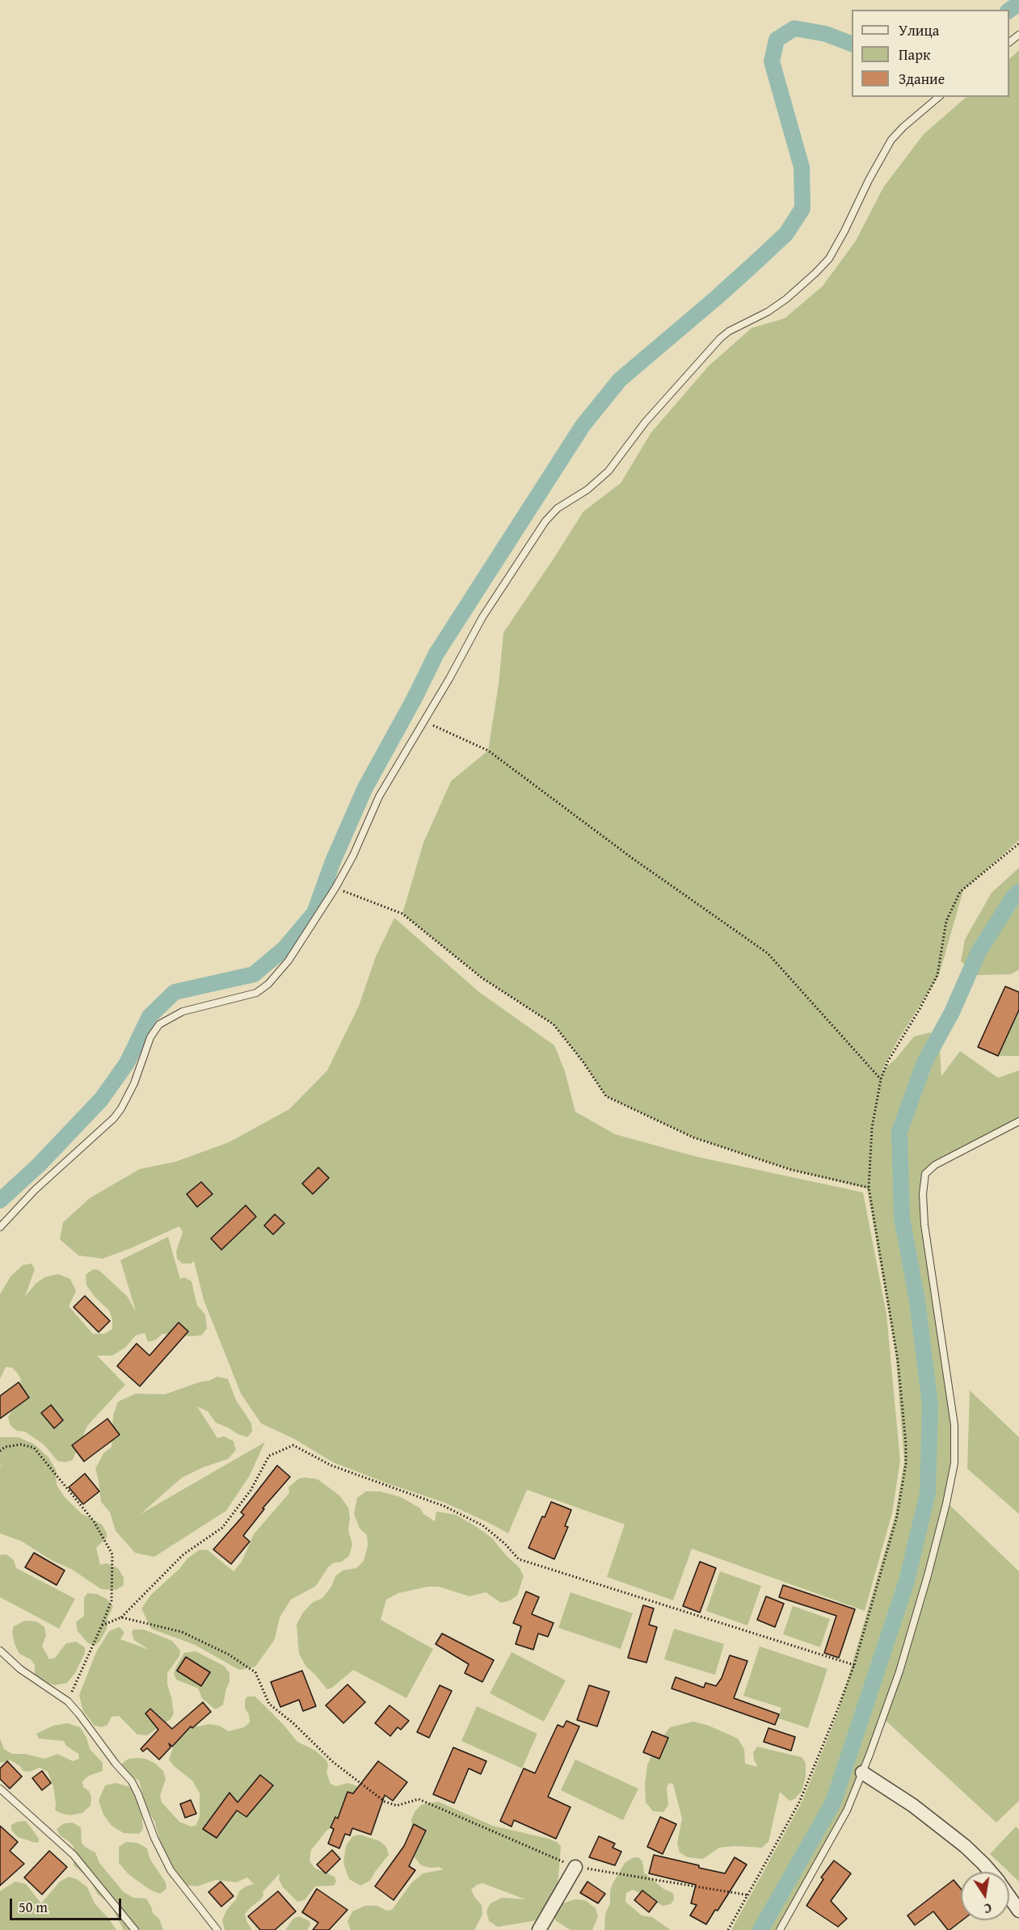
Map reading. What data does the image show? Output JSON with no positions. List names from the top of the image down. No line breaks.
{"legend":["Улица","Парк","Здание"],"scale_bar":"50 m","north":"bottom"}
